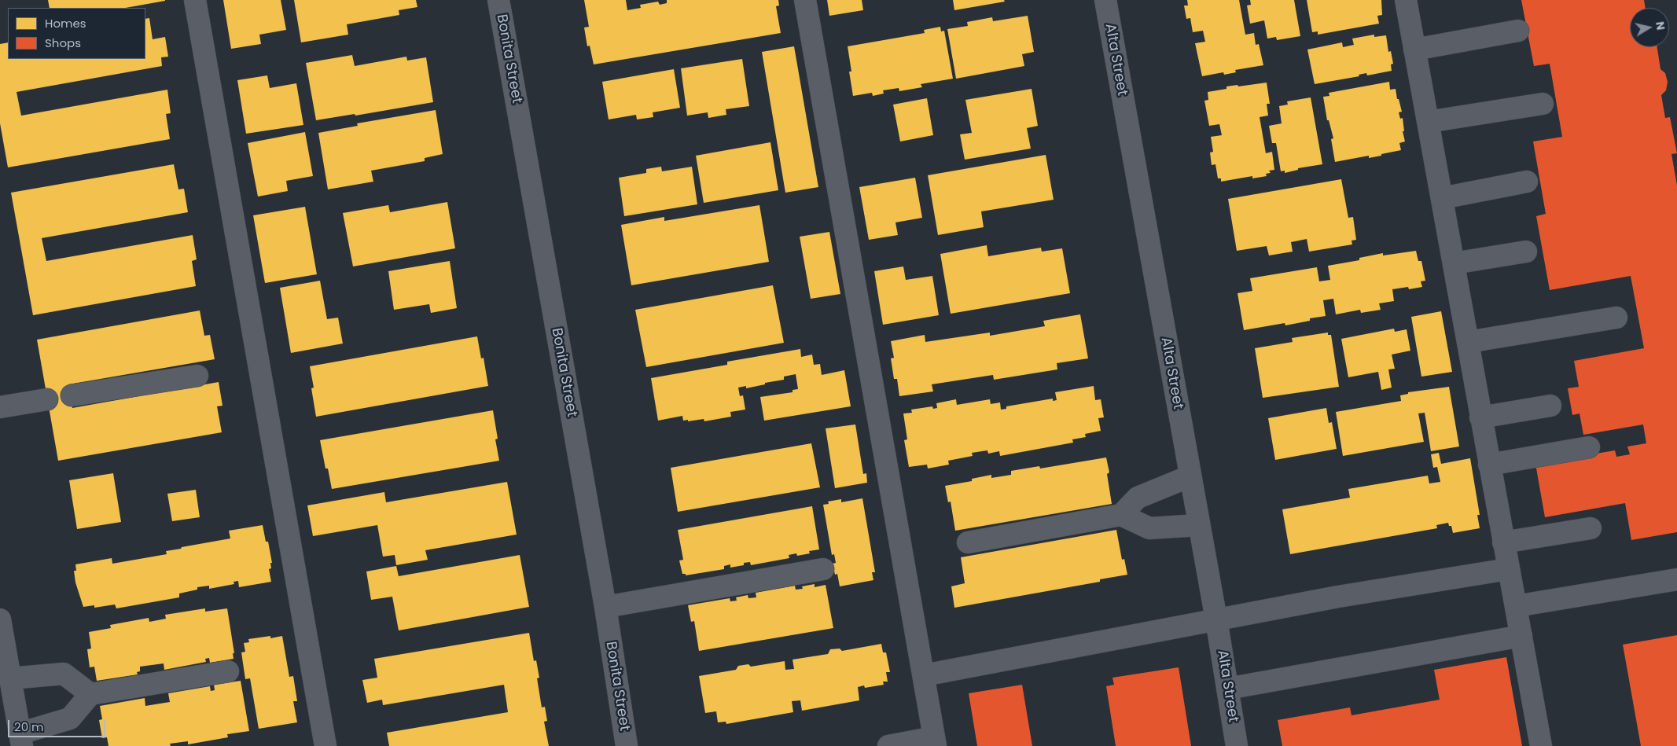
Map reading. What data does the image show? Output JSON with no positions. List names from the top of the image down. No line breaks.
{"streets":{"street":["Bonita Street","Alta Street"]},"legend":["Homes","Shops"],"scale_bar":"20 m","north":"right"}
